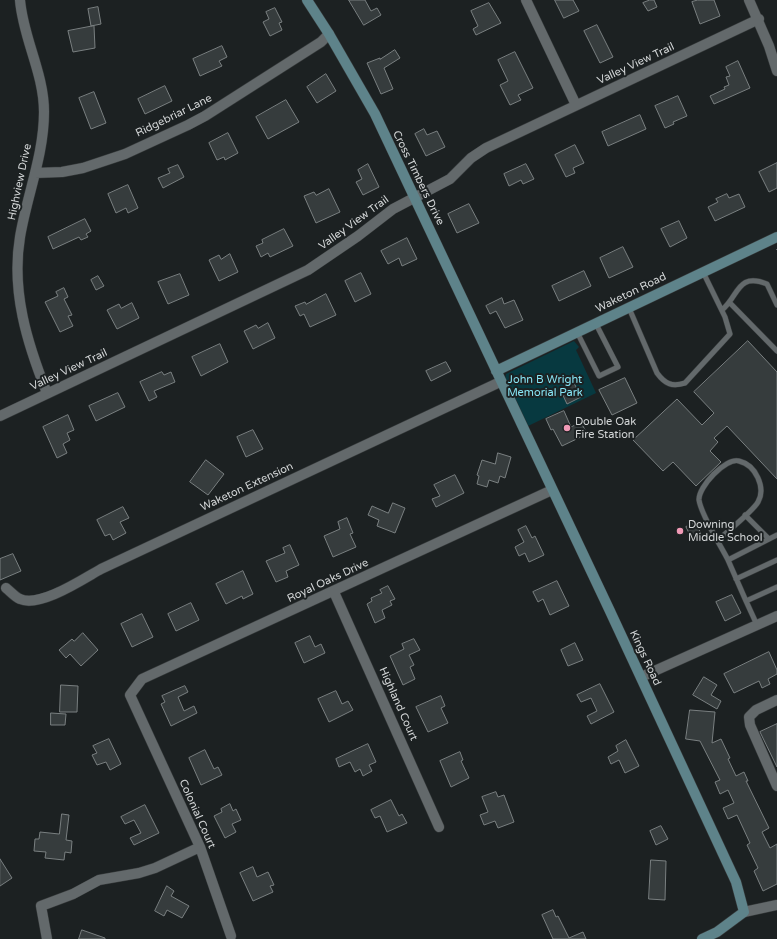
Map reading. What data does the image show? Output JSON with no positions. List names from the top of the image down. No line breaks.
{"streets":{"street":["Valley View Trail","Ridgebriar Lane","Cross Timbers Drive","Highview Drive","Waketon Road","Waketon Extension","Royal Oaks Drive","Kings Road","Highland Court","Colonial Court"]},"crossings":[["Valley View Trail","Cross Timbers Drive"],["Valley View Trail","Highview Drive"],["Ridgebriar Lane","Cross Timbers Drive"],["Ridgebriar Lane","Highview Drive"],["Cross Timbers Drive","Waketon Road"],["Cross Timbers Drive","Kings Road"],["Waketon Road","Kings Road"],["Waketon Extension","Kings Road"],["Royal Oaks Drive","Kings Road"],["Royal Oaks Drive","Highland Court"],["Royal Oaks Drive","Colonial Court"]],"parks":["John B Wright Memorial Park"],"places":["Double Oak Fire Station","Downing Middle School"]}
